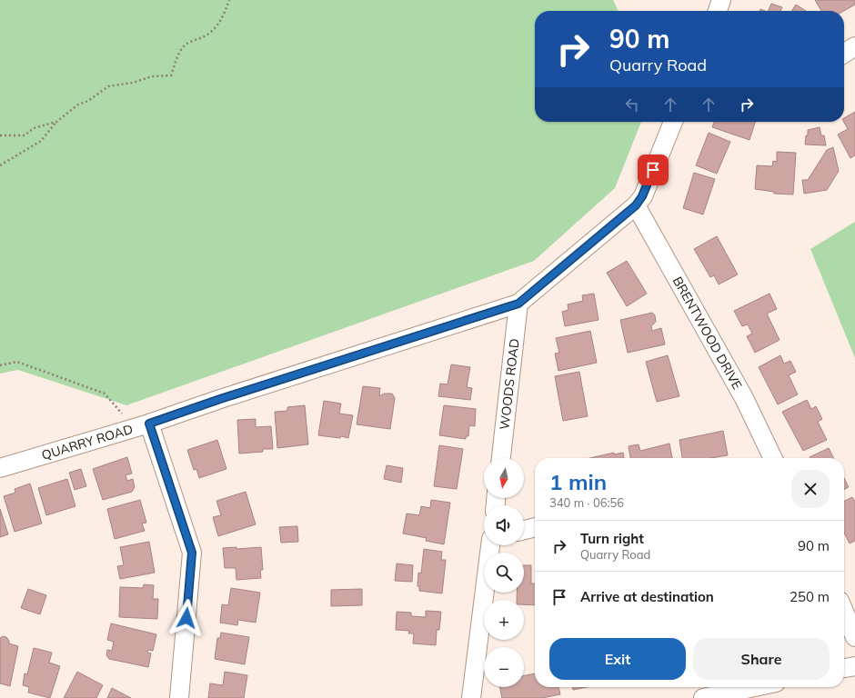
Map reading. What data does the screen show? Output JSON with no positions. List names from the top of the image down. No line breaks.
{"streets":{"street":["BRENTWOOD DRIVE","WOODS ROAD","QUARRY ROAD"]},"crossings":[["BRENTWOOD DRIVE","QUARRY ROAD"],["WOODS ROAD","QUARRY ROAD"]],"north":"bottom","page":{"turn":["90 m","Quarry Road"],"map_buttons":["+","−"],"heading":["1 min","340 m · 06:56"],"list":[{"name":"Turn right","note":"Quarry Road","value":"90 m"},{"name":"Arrive at destination","value":"250 m"}],"buttons":["Exit","Share"]}}
